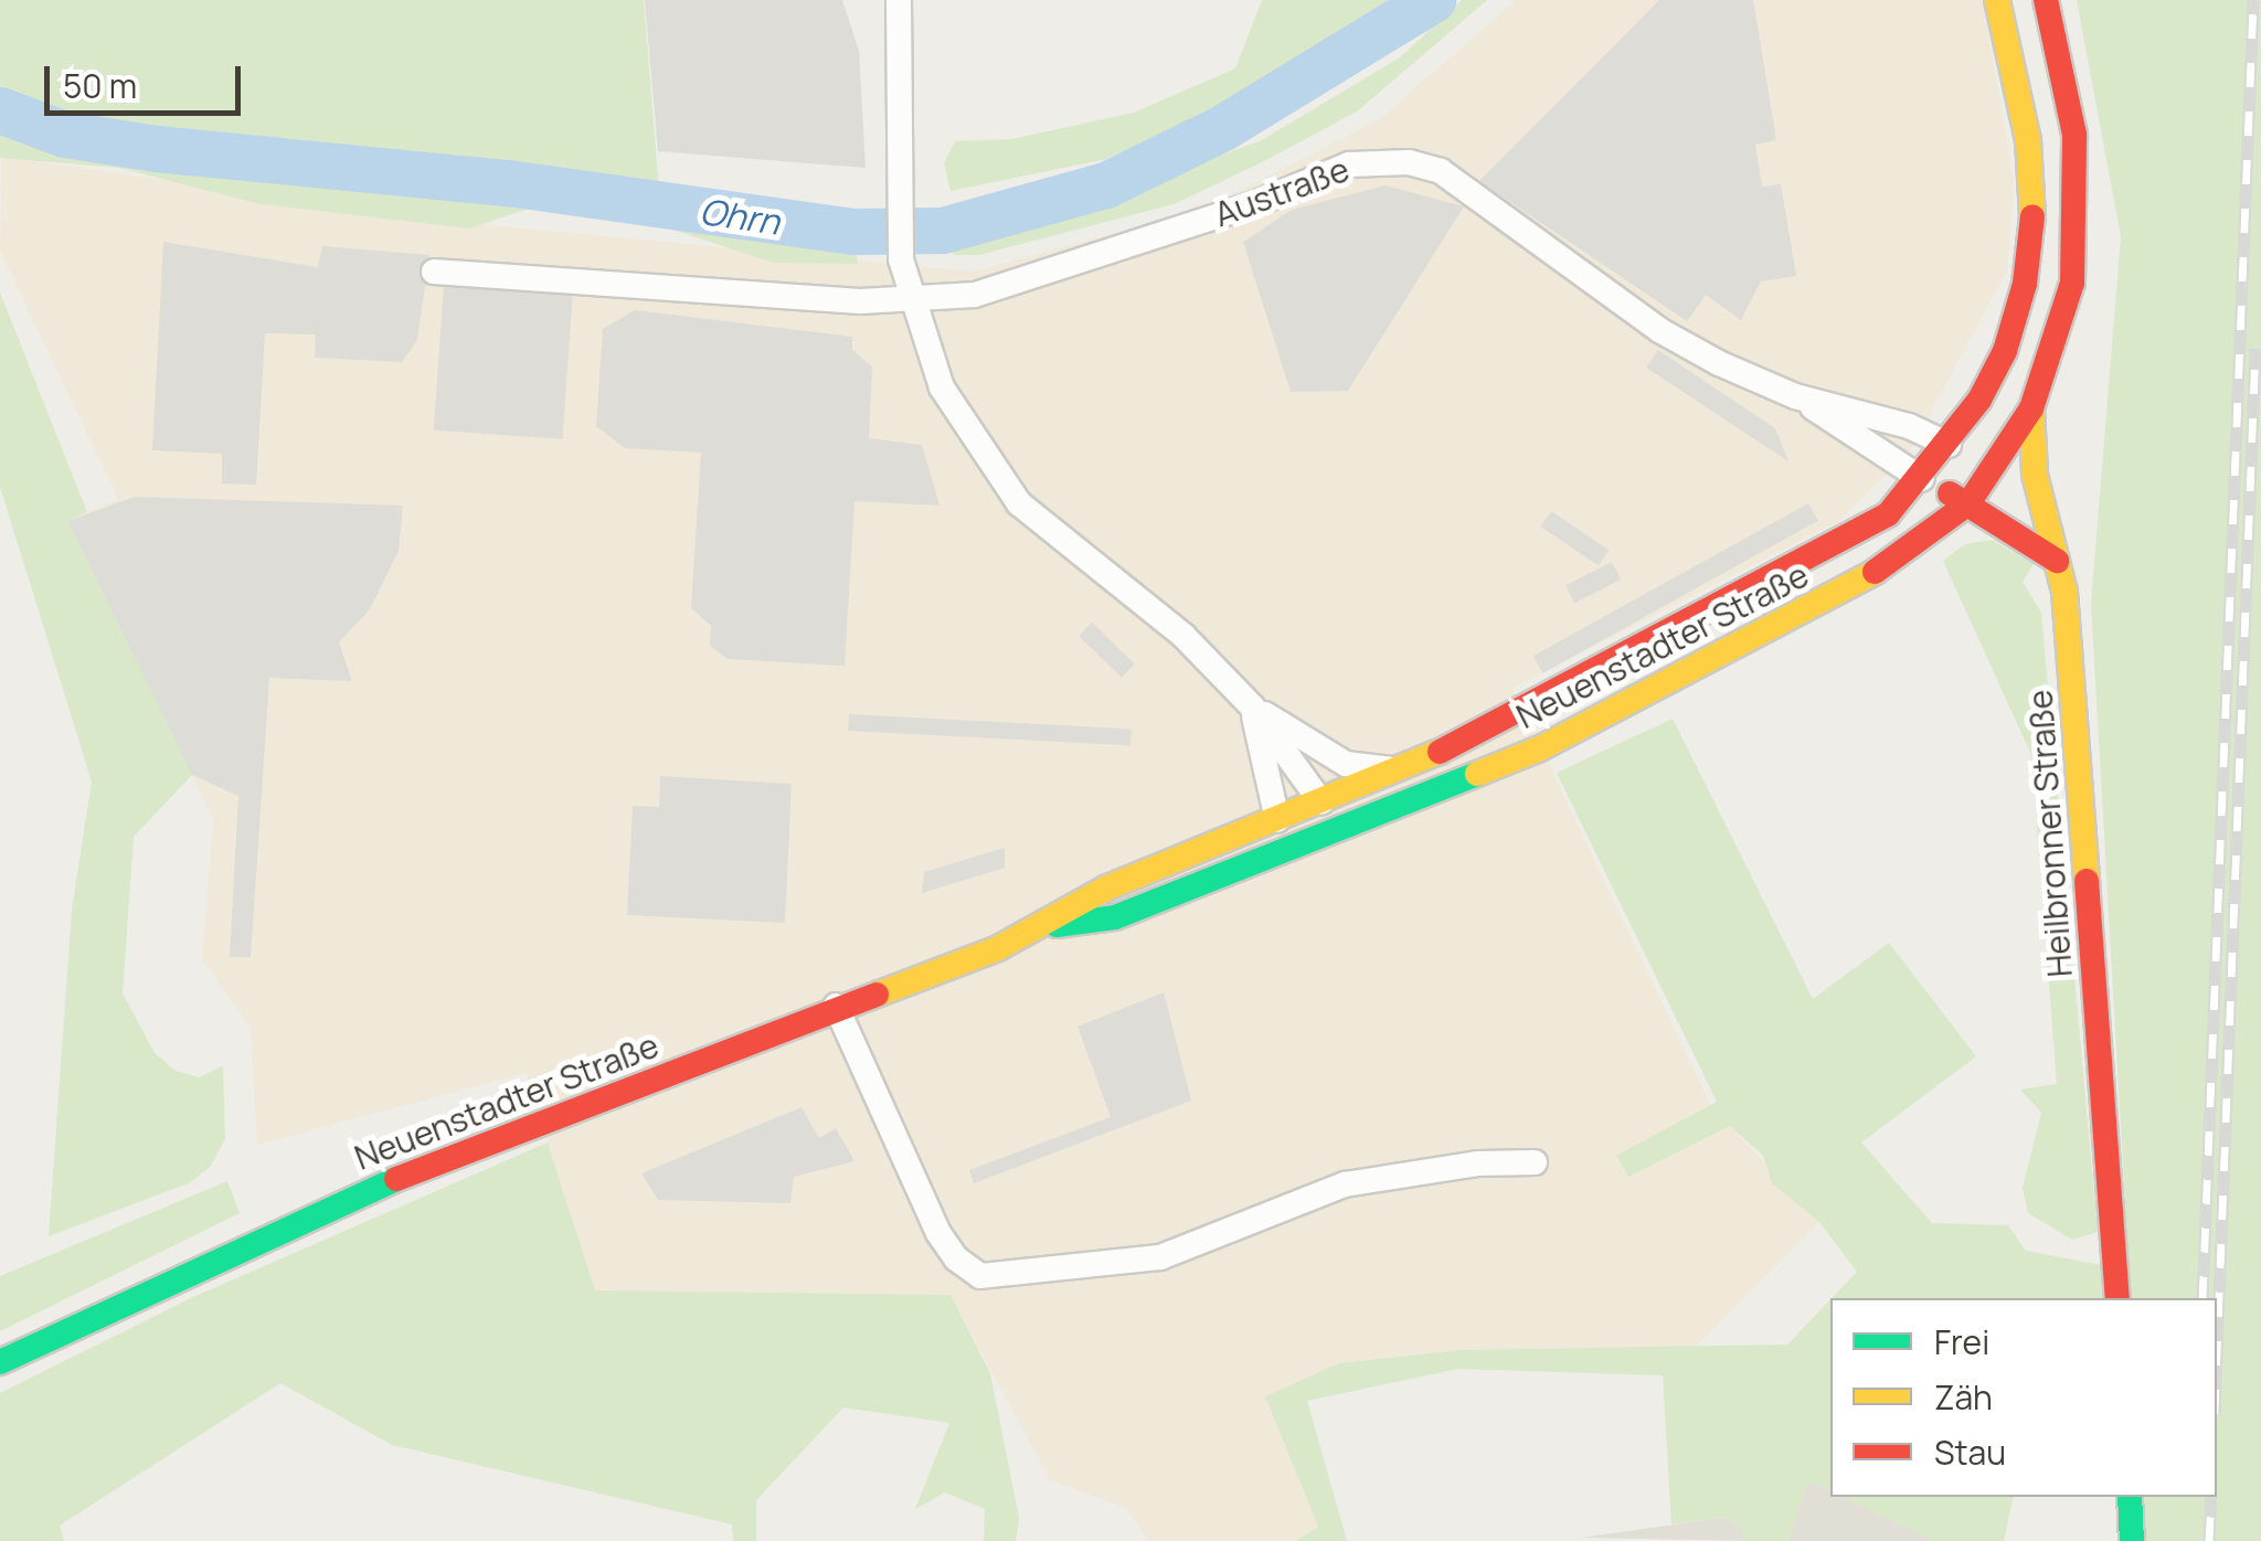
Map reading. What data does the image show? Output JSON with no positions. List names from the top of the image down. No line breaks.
{"streets":{"main road":["Neuenstadter Straße","Heilbronner Straße"],"street":["Austraße"]},"crossings":[["Austraße","Neuenstadter Straße"]],"water":["Ohrn"],"legend":["Frei","Zäh","Stau"],"scale_bar":"50 m"}
